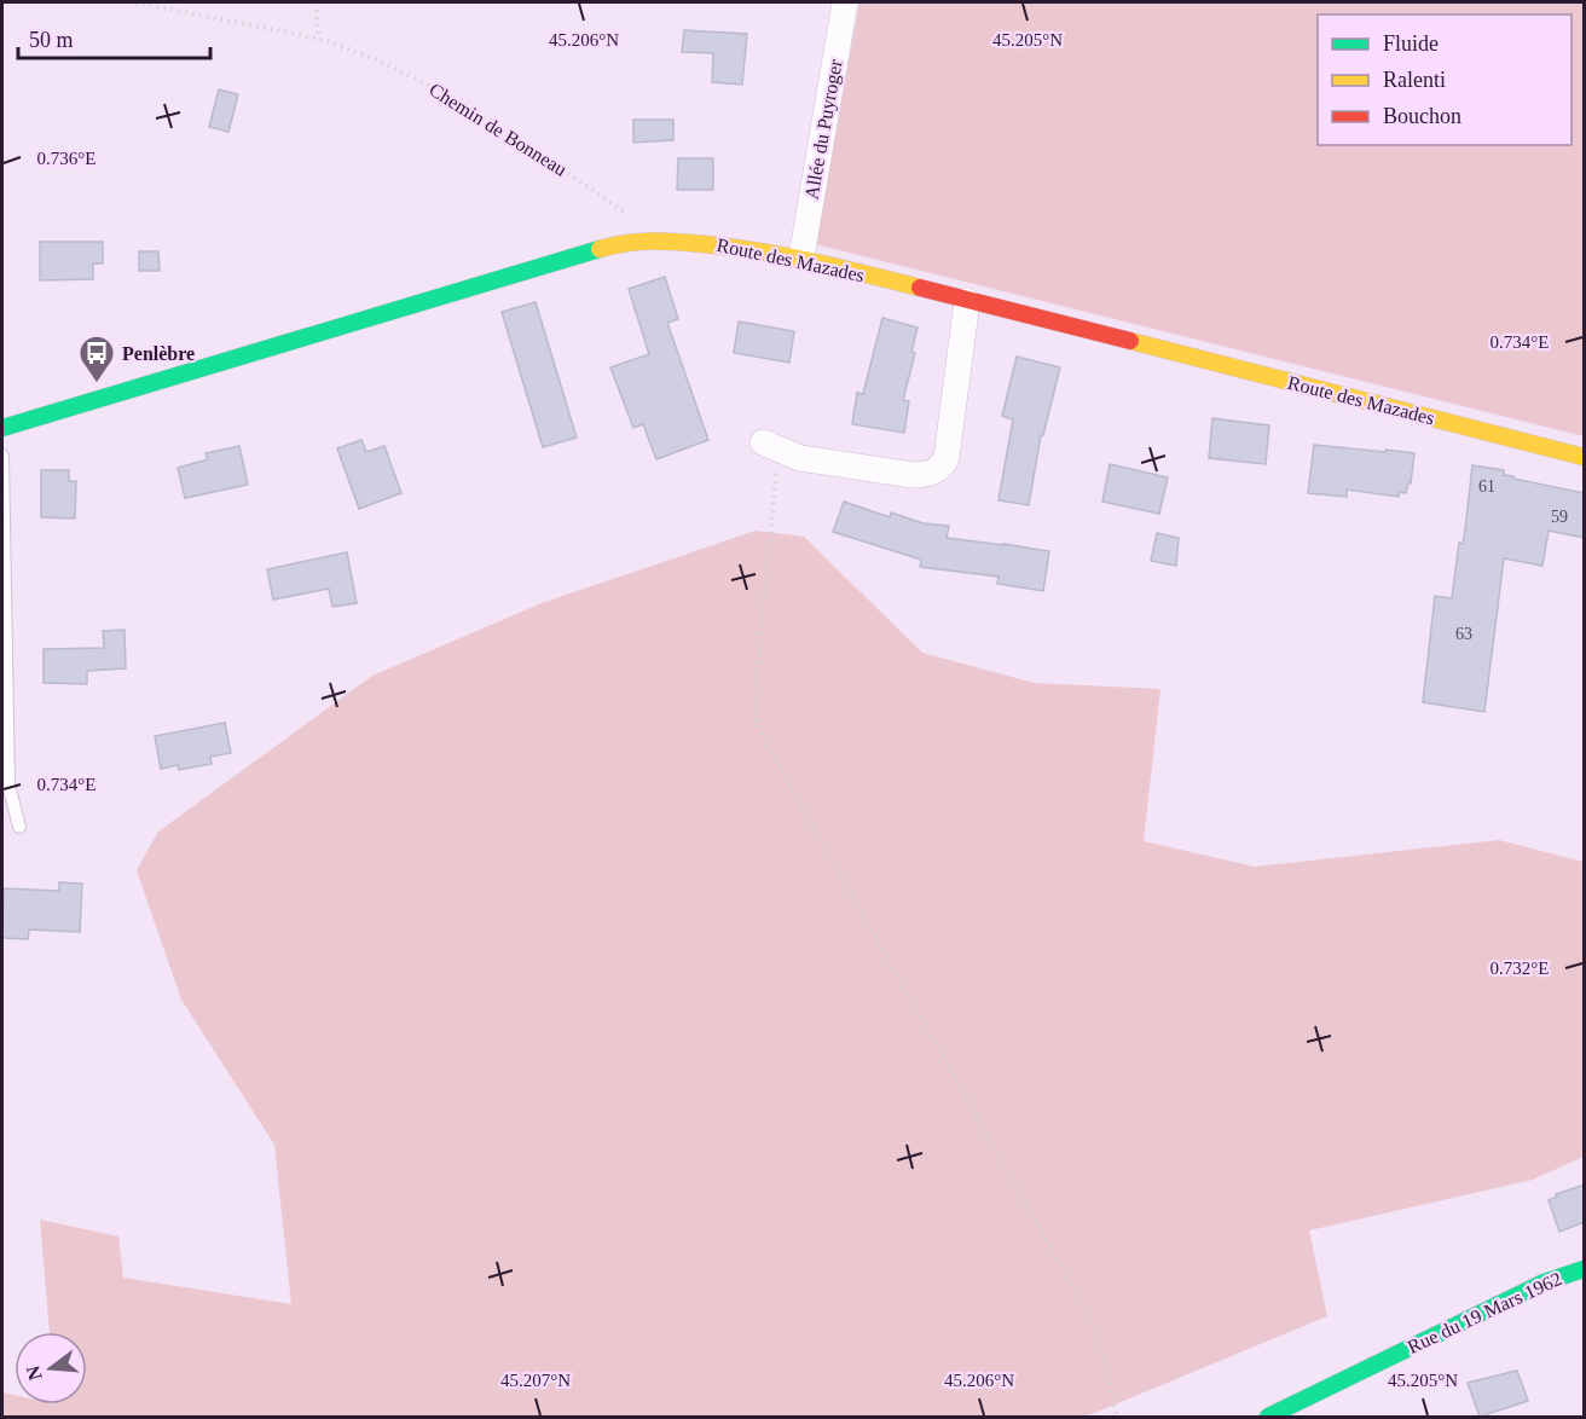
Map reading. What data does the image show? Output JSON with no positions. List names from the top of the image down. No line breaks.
{"streets":{"street":["Allée du Puyroger","Route des Mazades","Rue du 19 Mars 1962"],"path":["Chemin de Bonneau"]},"crossings":[["Allée du Puyroger","Route des Mazades"]],"places":{"bus stop":["Penlèbre"]},"house_numbers":["61","59","63"],"legend":["Fluide","Ralenti","Bouchon"],"scale_bar":"50 m","north":"left","coordinates":["45.206°N","45.205°N","0.736°E","0.734°E","0.732°E","45.207°N"]}
